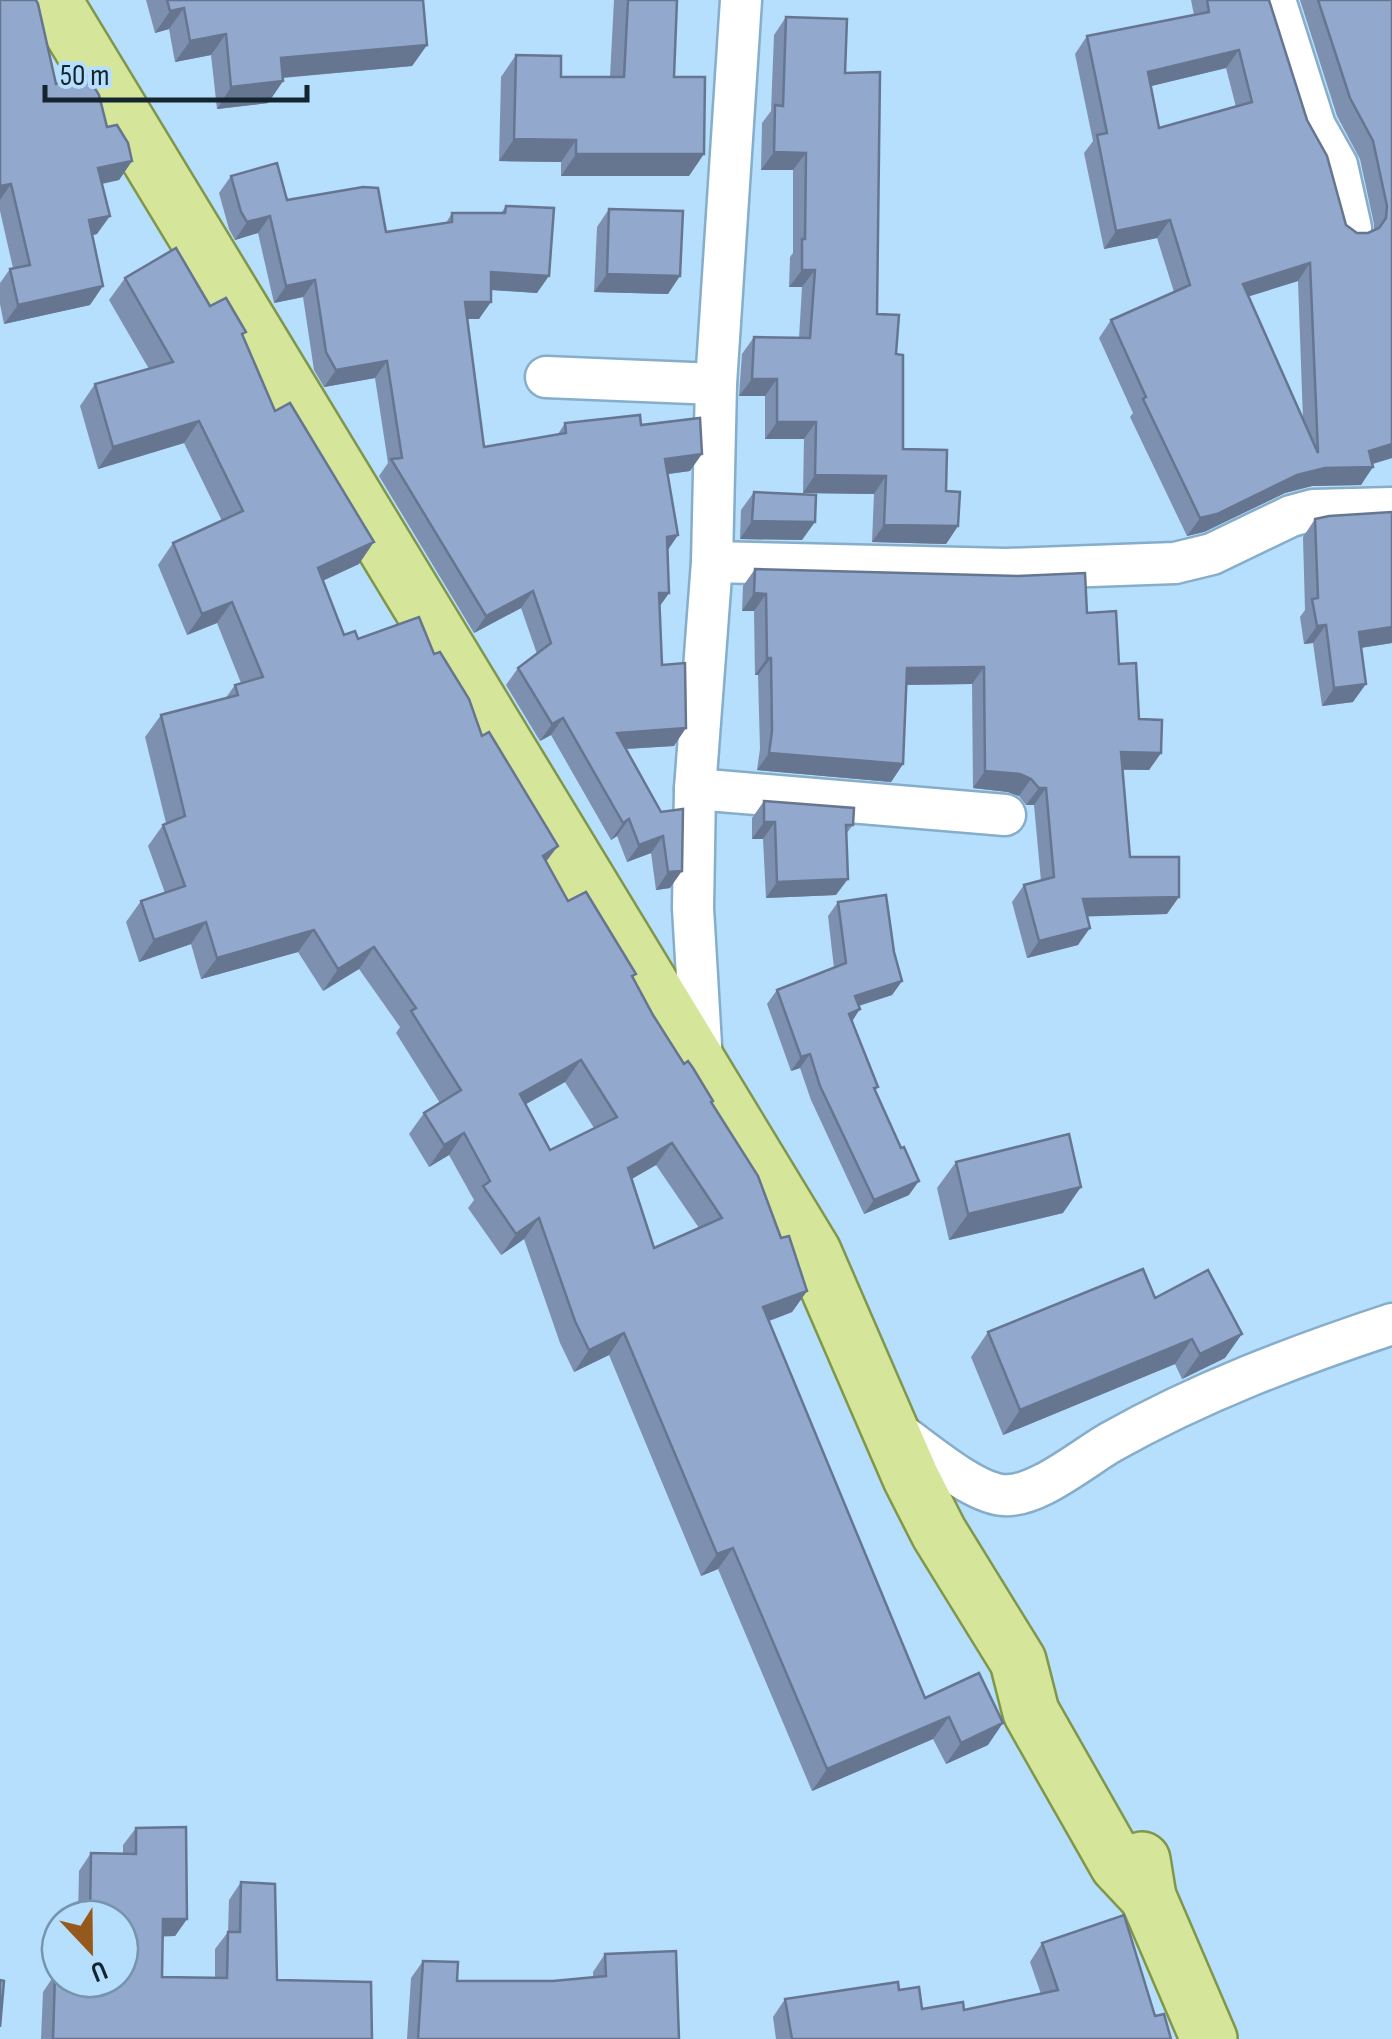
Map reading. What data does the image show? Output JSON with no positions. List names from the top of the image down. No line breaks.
{"scale_bar":"50 m","north":"bottom"}
